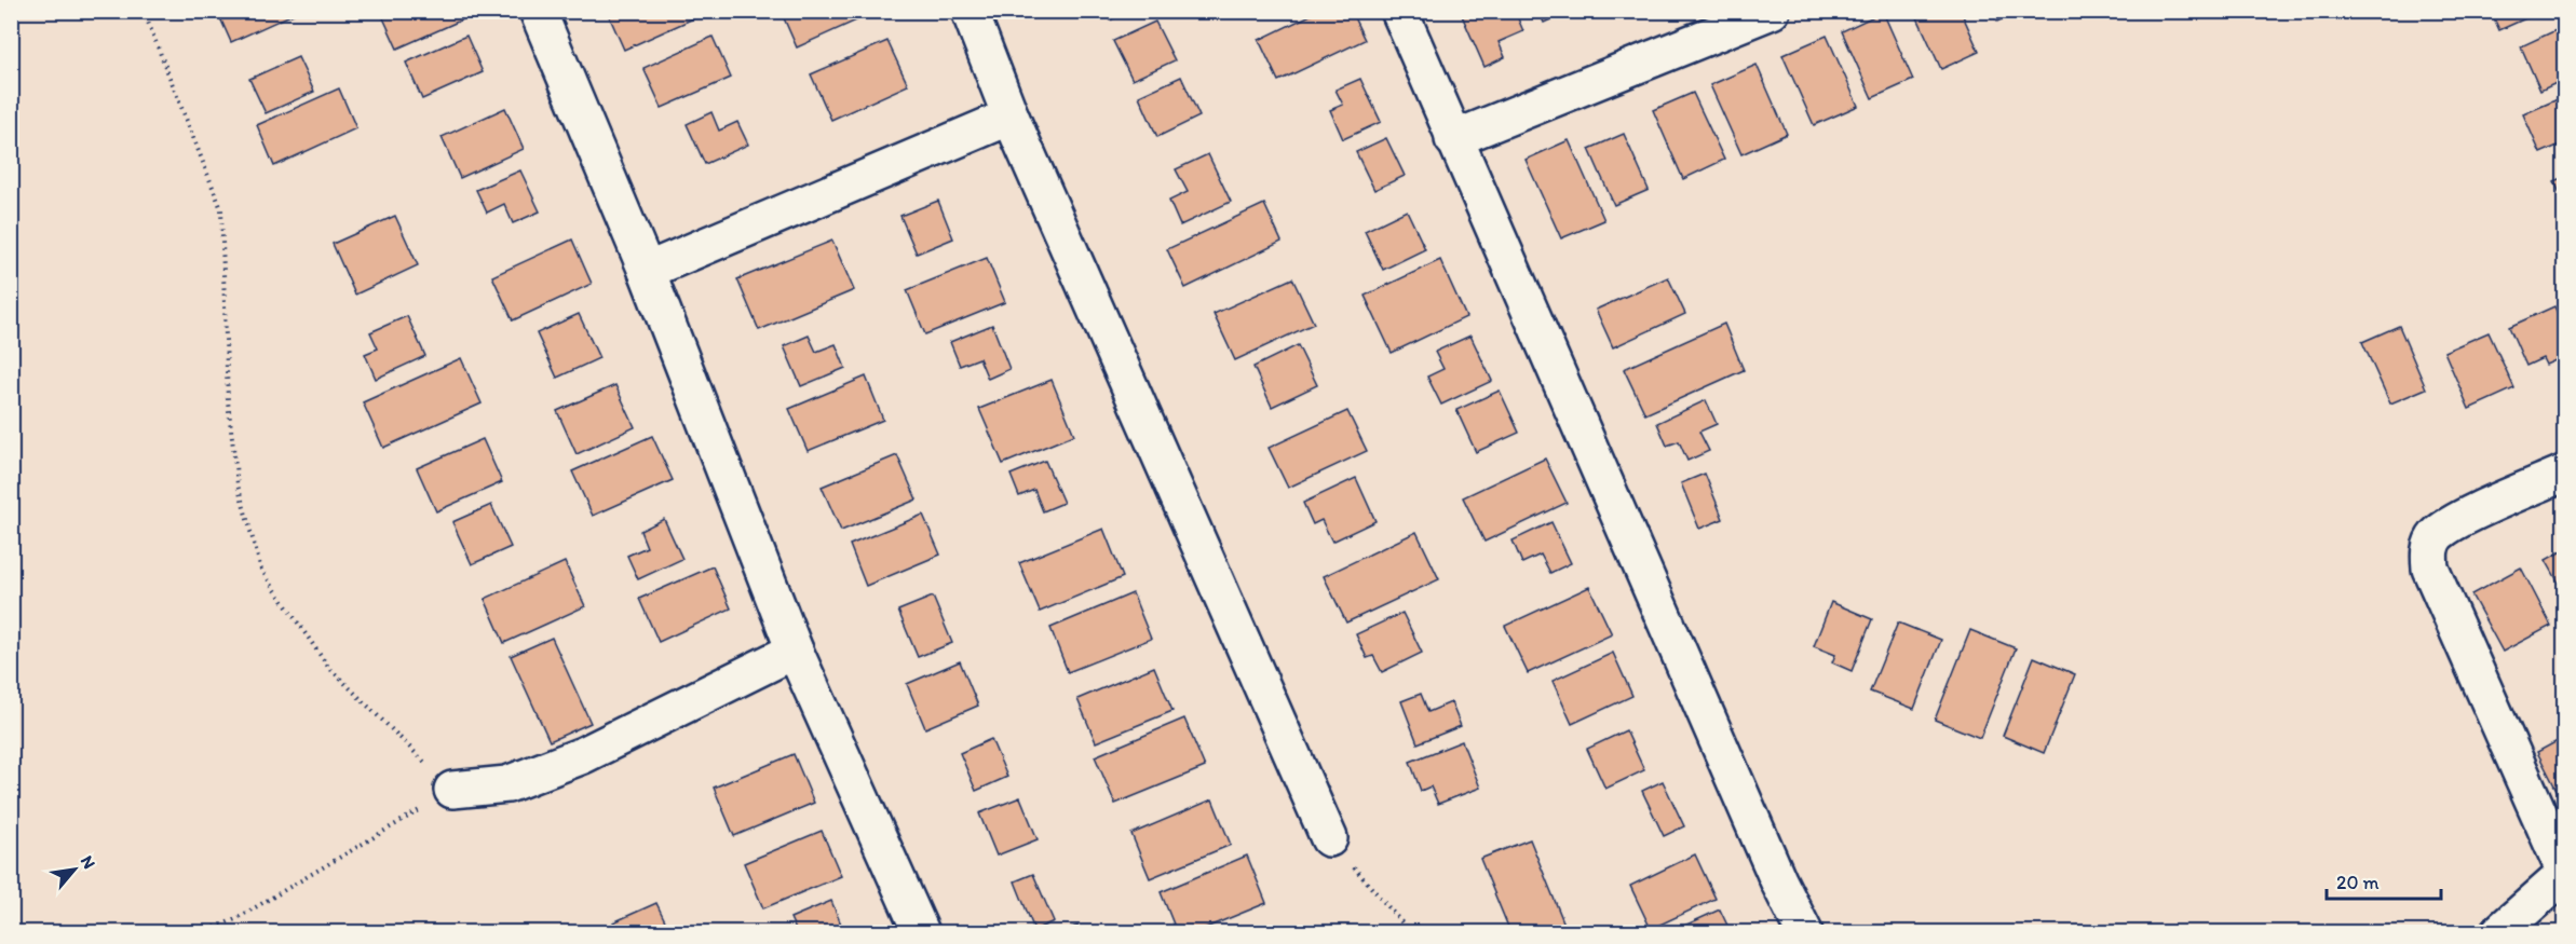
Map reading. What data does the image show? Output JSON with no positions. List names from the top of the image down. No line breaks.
{"scale_bar":"20 m","north":"top right"}
